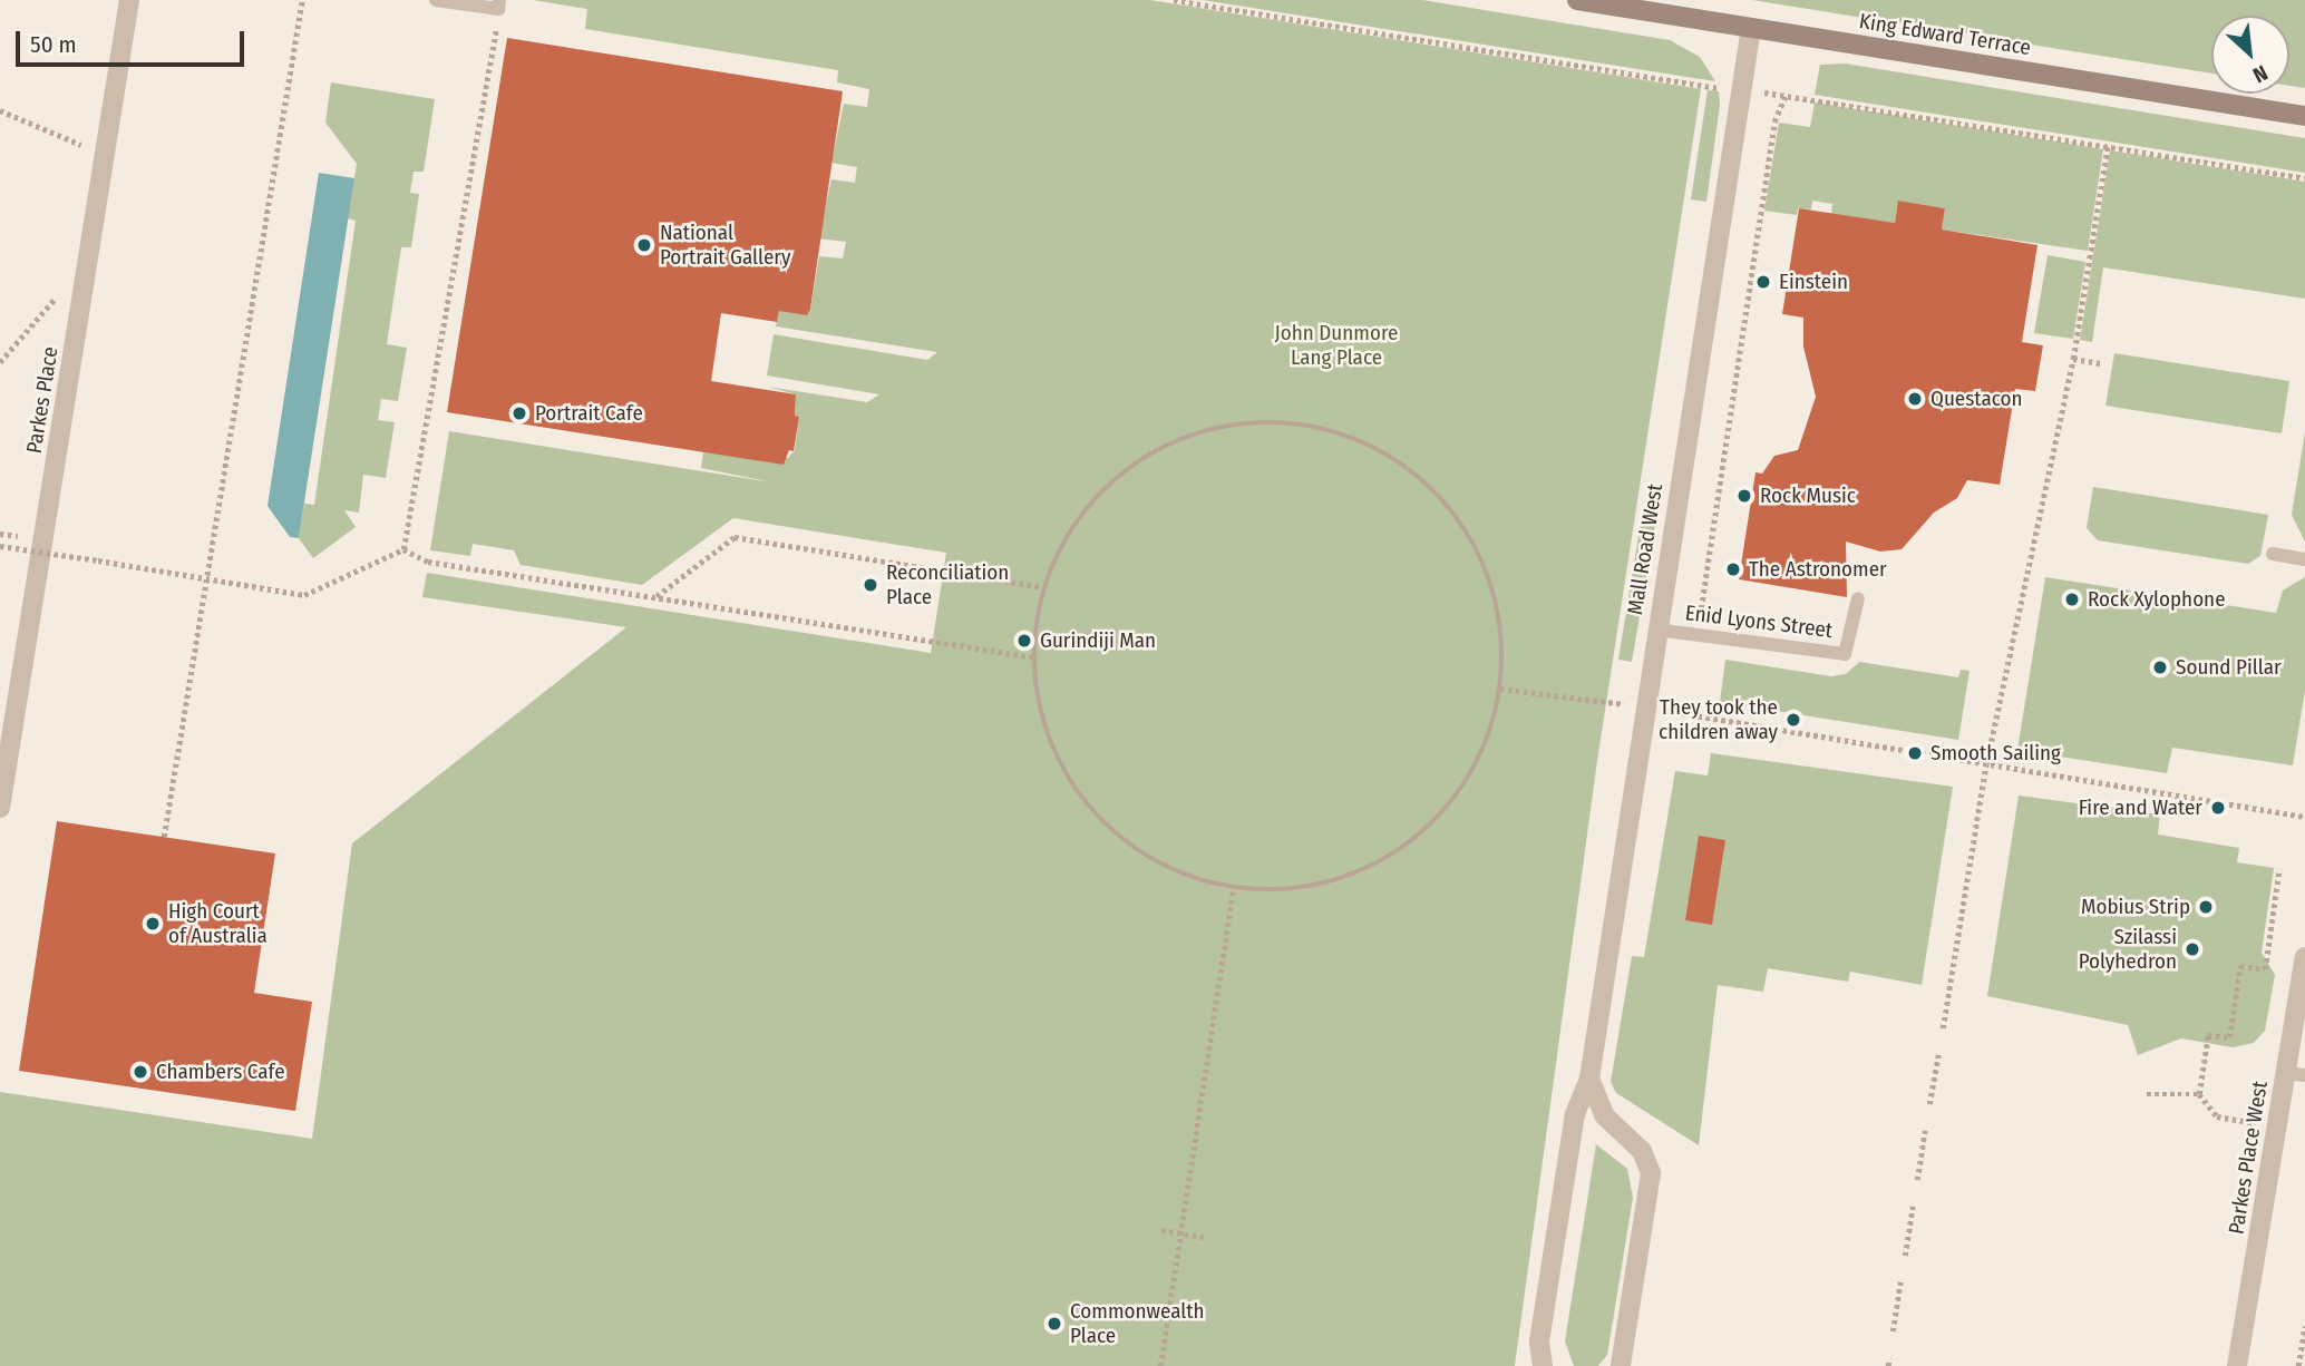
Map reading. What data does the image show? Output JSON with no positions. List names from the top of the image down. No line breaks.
{"streets":{"main road":["King Edward Terrace"],"street":["Parkes Place","Mall Road West","Parkes Place West"],"lane":["Enid Lyons Street"]},"crossings":[["King Edward Terrace","Mall Road West"],["Mall Road West","Enid Lyons Street"]],"parks":["John Dunmore Lang Place"],"places":["National Portrait Gallery","Einstein","Questacon","Portrait Cafe","Rock Music","The Astronomer","Reconciliation Place","Rock Xylophone","Gurindiji Man","Sound Pillar","They took the children away","Smooth Sailing","Fire and Water","Mobius Strip","High Court of Australia","Szilassi Polyhedron","Chambers Cafe","Commonwealth Place"],"scale_bar":"50 m","north":"bottom right"}
